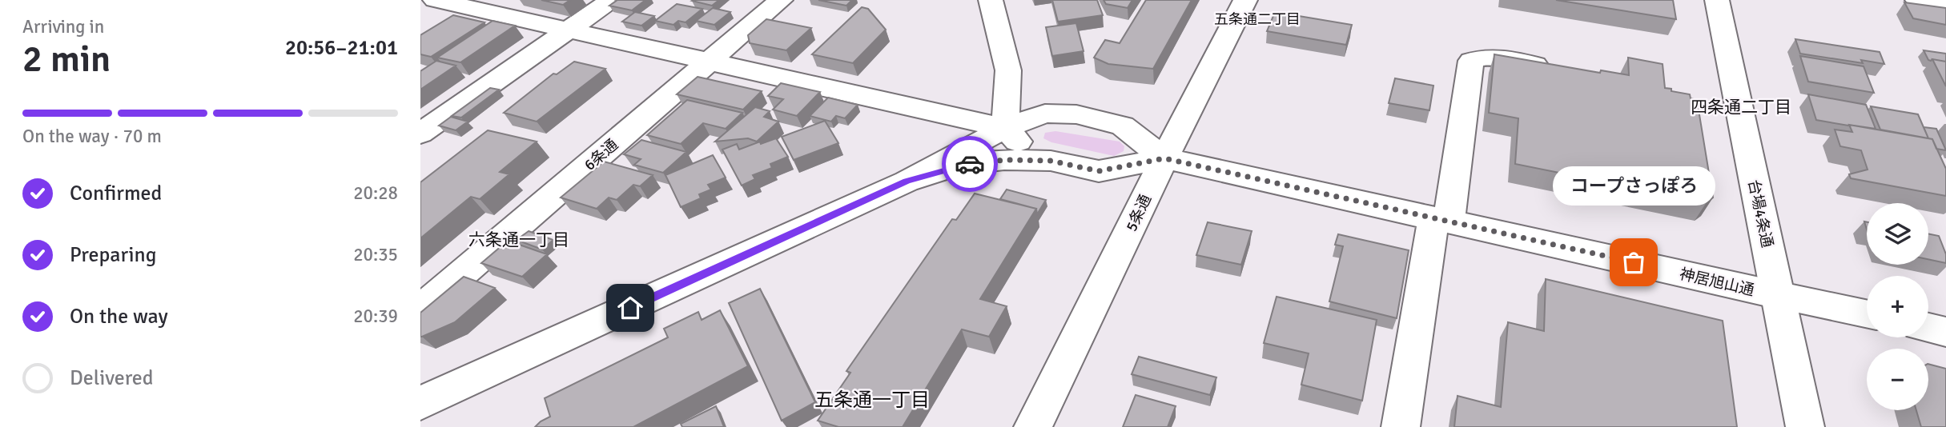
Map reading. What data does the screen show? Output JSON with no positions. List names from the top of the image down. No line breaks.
{"streets":{"main road":["6条通","5条通","台場4条通","神居旭山通"]},"crossings":[["5条通","神居旭山通"],["台場4条通","神居旭山通"]],"districts":["五条通二丁目","四条通二丁目","六条通一丁目","五条通一丁目"],"places":["コープさっぽろ"],"page":{"heading":["2 min","Arriving in","20:56–21:01"],"bar":"On the way · 70 m","list":[["Confirmed","20:28"],["Preparing","20:35"],["On the way","20:39"],"Delivered"],"bubble":"コープさっぽろ","map_buttons":["+","−"]}}
